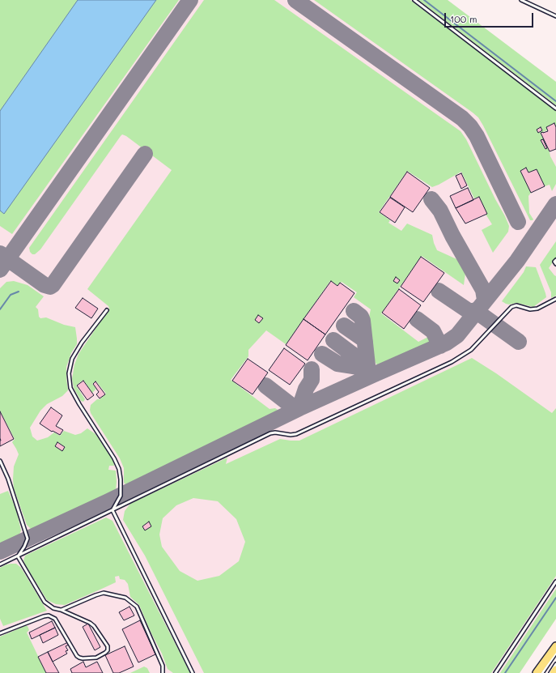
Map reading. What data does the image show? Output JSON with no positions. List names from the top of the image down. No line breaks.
{"scale_bar":"100 m"}
